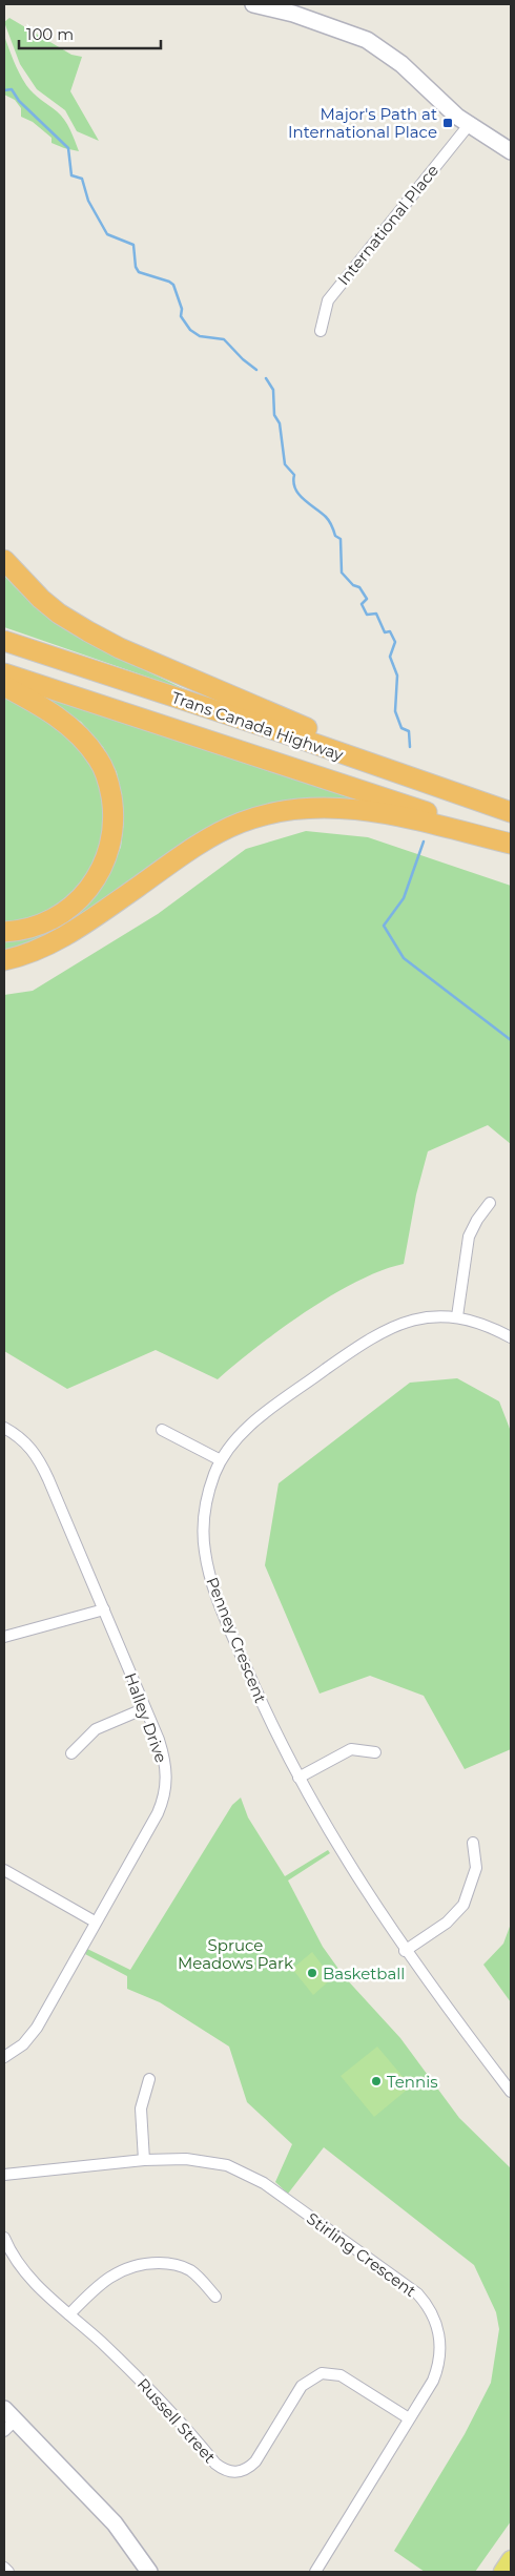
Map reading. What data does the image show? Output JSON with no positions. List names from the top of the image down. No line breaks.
{"streets":{"highway":["Trans Canada Highway"],"street":["International Place","Penney Crescent","Halley Drive","Stirling Crescent","Russell Street"]},"crossings":[["Stirling Crescent","Russell Street"]],"parks":["Spruce Meadows Park"],"places":{"transit":["Major's Path at International Place"],"other":["Basketball","Tennis"]},"scale_bar":"100 m"}
